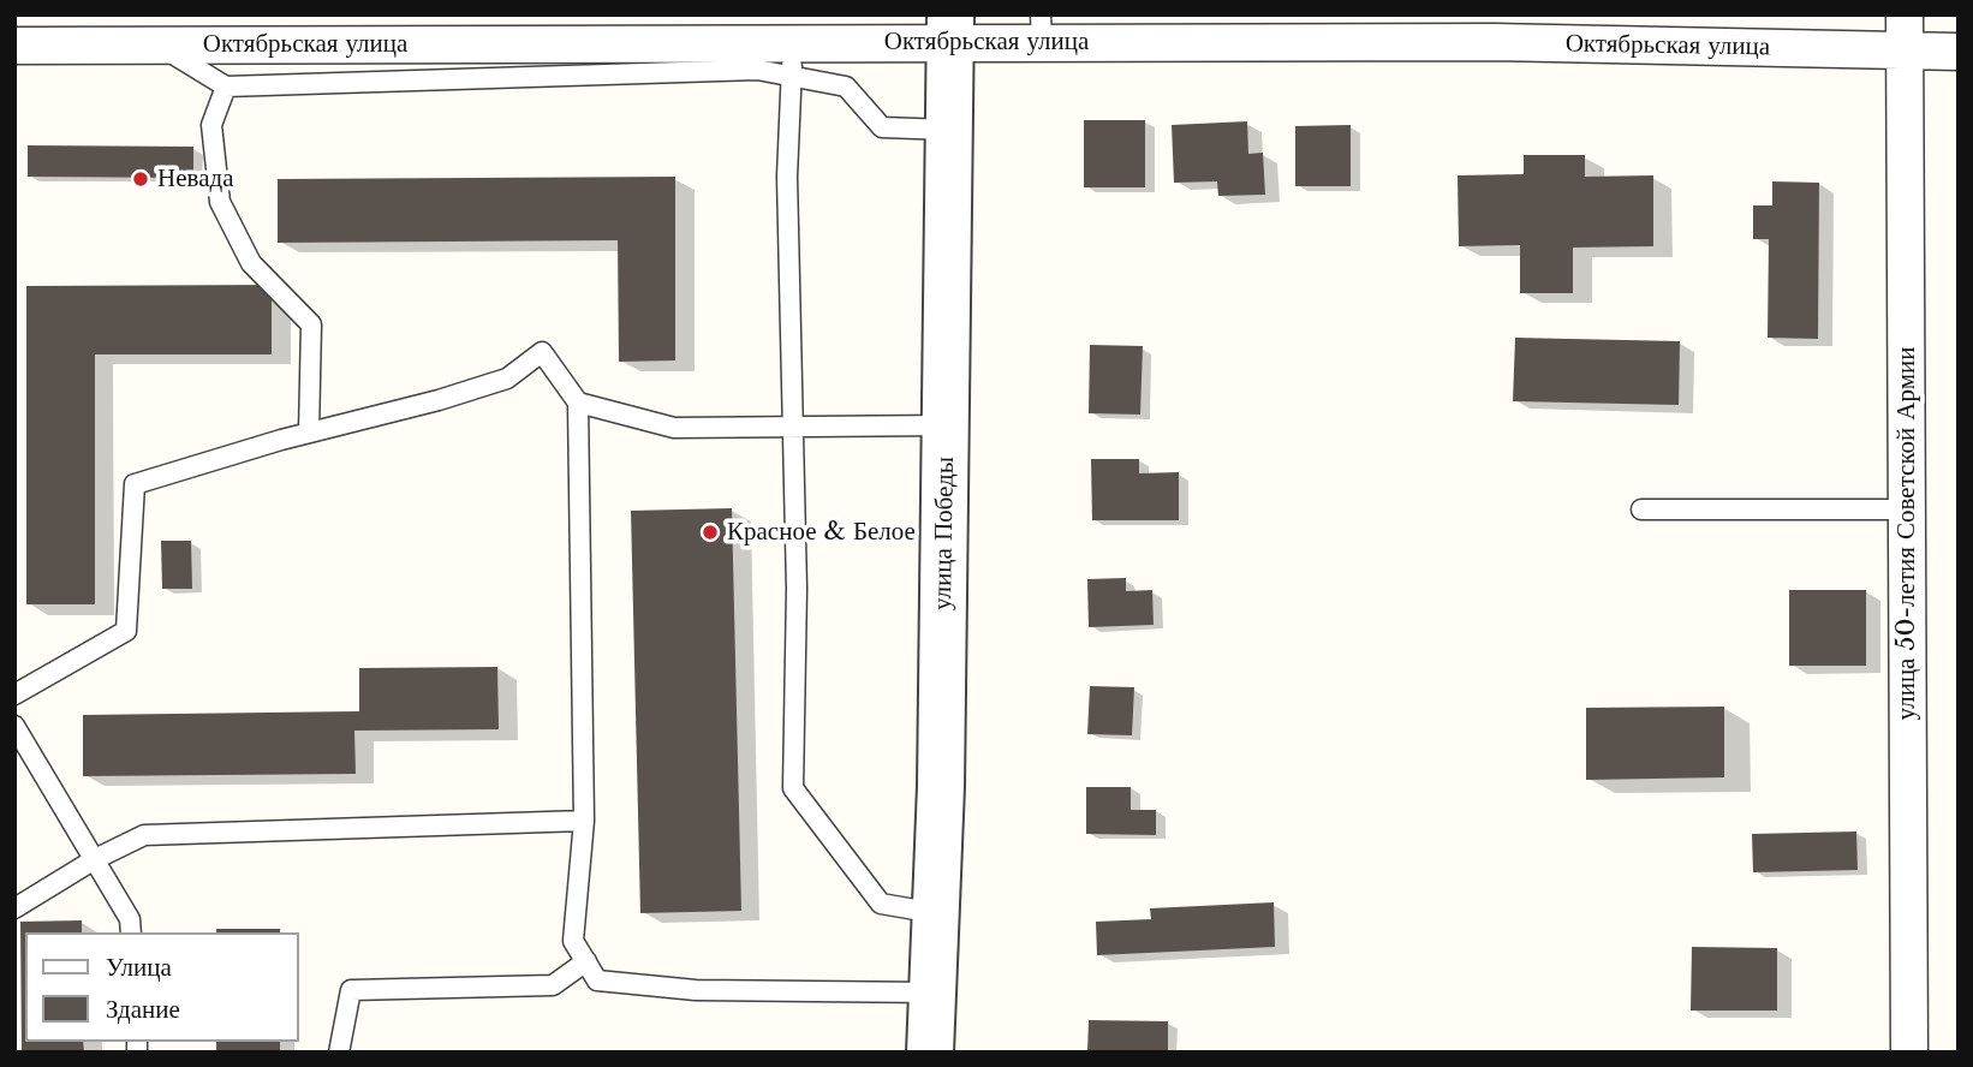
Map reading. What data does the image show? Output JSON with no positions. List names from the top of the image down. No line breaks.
{"streets":{"street":["Октябрьская улица","улица Победы","улица 50-летия Советской Армии"]},"crossings":[["Октябрьская улица","улица Победы"],["Октябрьская улица","улица 50-летия Советской Армии"]],"places":["Невада","Красное & Белое"],"legend":["Улица","Здание"]}
